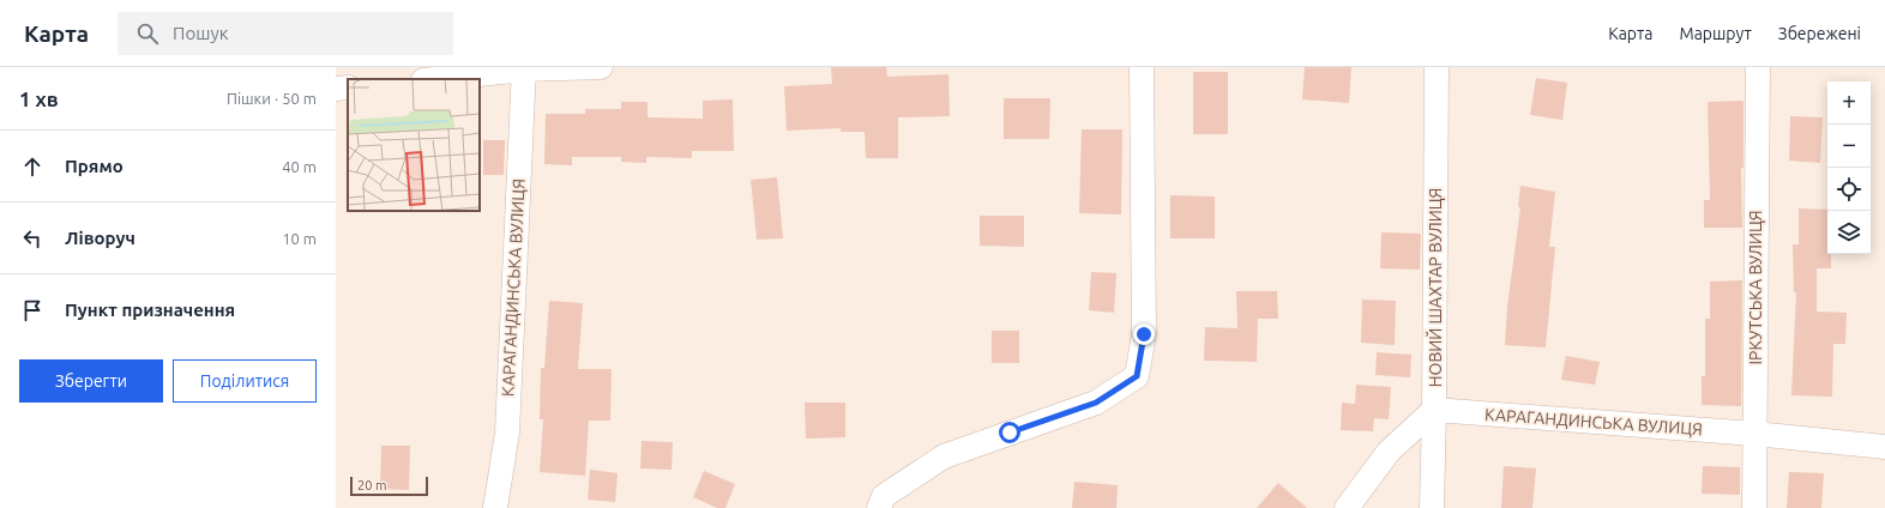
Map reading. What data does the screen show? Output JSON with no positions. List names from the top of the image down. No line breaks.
{"streets":{"street":["КАРАГАНДИНСЬКА ВУЛИЦЯ","НОВИЙ ШАХТАР ВУЛИЦЯ","ІРКУТСЬКА ВУЛИЦЯ"]},"crossings":[["КАРАГАНДИНСЬКА ВУЛИЦЯ","НОВИЙ ШАХТАР ВУЛИЦЯ"],["КАРАГАНДИНСЬКА ВУЛИЦЯ","ІРКУТСЬКА ВУЛИЦЯ"]],"scale_bar":"20 m","page":{"header":"Карта","search":"Пошук","nav":["Карта","Маршрут","Збережені"],"heading":["1 хв","Пішки · 50 m"],"map_buttons":["+","−"],"list":[["Прямо","40 m"],["Ліворуч","10 m"],"Пункт призначення"],"buttons":["Зберегти","Поділитися"],"scale":"20 m"}}
